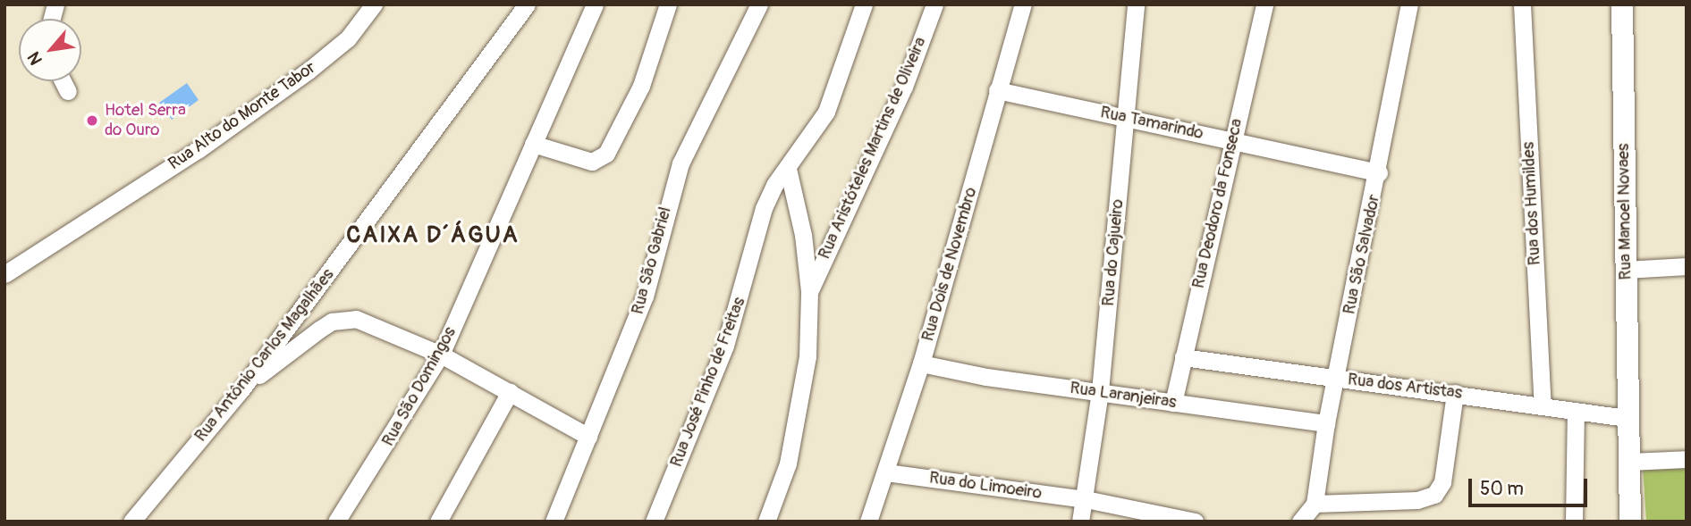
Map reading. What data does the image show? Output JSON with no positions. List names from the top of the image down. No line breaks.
{"streets":{"street":["Rua Alto do Monte Tabor","Rua Tamarindo","Rua Aristóteles Martins de Oliveira","Rua Deodoro da Fonseca","Rua dos Humildes","Rua Manoel Novaes","Rua do Cajueiro","Rua São Salvador","Rua São Gabriel","Rua Dois de Novembro","Rua Antônio Carlos Magalhães","Rua José Pinho de Freitas","Rua São Domingos","Rua dos Artistas","Rua Laranjeiras","Rua do Limoeiro"]},"crossings":[["Rua Tamarindo","Rua Deodoro da Fonseca"],["Rua Tamarindo","Rua do Cajueiro"],["Rua Tamarindo","Rua São Salvador"],["Rua Tamarindo","Rua Dois de Novembro"],["Rua Deodoro da Fonseca","Rua dos Artistas"],["Rua Deodoro da Fonseca","Rua Laranjeiras"],["Rua dos Humildes","Rua dos Artistas"],["Rua Manoel Novaes","Rua dos Artistas"],["Rua do Cajueiro","Rua Laranjeiras"],["Rua do Cajueiro","Rua do Limoeiro"],["Rua São Salvador","Rua dos Artistas"],["Rua São Salvador","Rua Laranjeiras"],["Rua Dois de Novembro","Rua Laranjeiras"],["Rua Dois de Novembro","Rua do Limoeiro"]],"districts":["CAIXA D´ÁGUA"],"places":["Hotel Serra do Ouro"],"scale_bar":"50 m","north":"bottom left"}
